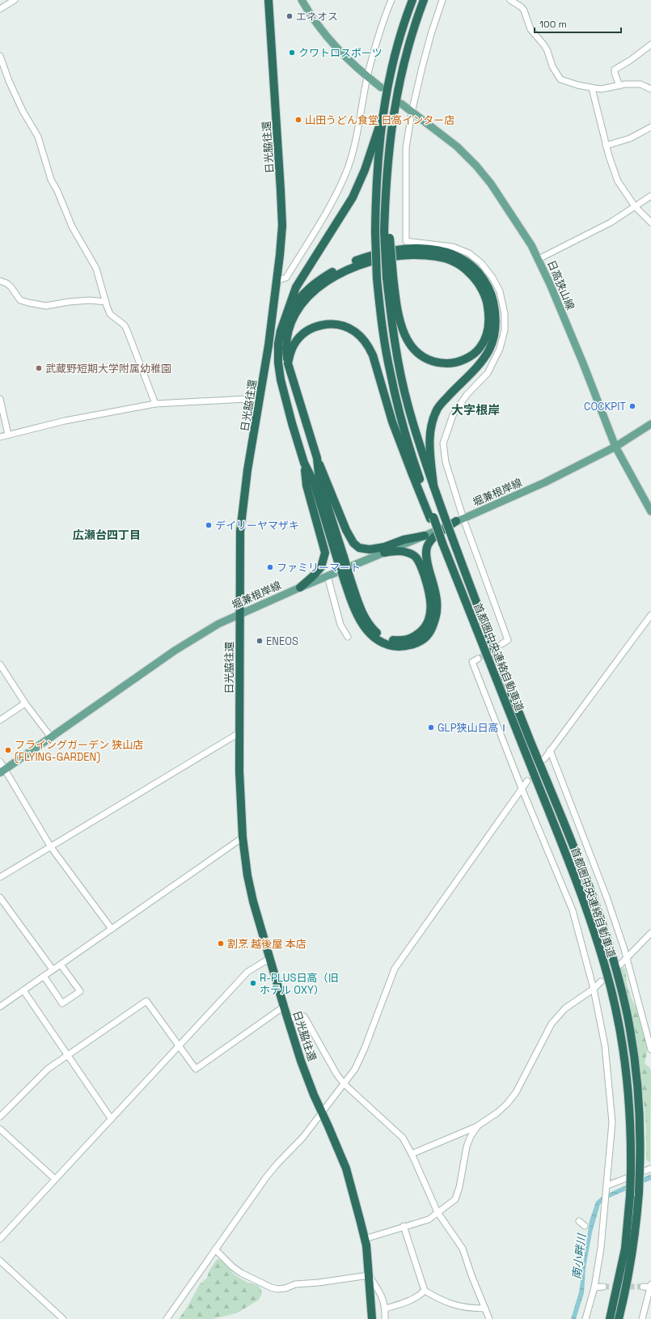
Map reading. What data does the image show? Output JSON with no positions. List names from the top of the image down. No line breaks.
{"streets":{"highway":["日光脇往還","首都圏中央連絡自動車道"],"main road":["日高狭山線","堀兼根岸線"]},"crossings":[["日光脇往還","堀兼根岸線"],["日高狭山線","堀兼根岸線"]],"districts":["大字根岸","広瀬台四丁目"],"water":["南小畔川"],"places":["エネオス","クワトロスポーツ","山田うどん食堂 日高インター店","武蔵野短期大学附属幼稚園","COCKPIT","デイリーヤマザキ","ファミリーマート","ENEOS","GLP狭山日高Ⅰ","フライングガーデン 狭山店 (FLYING-GARDEN)","割烹 越後屋 本店","R-PLUS日高（旧 ホテル OXY）"],"scale_bar":"100 m"}
